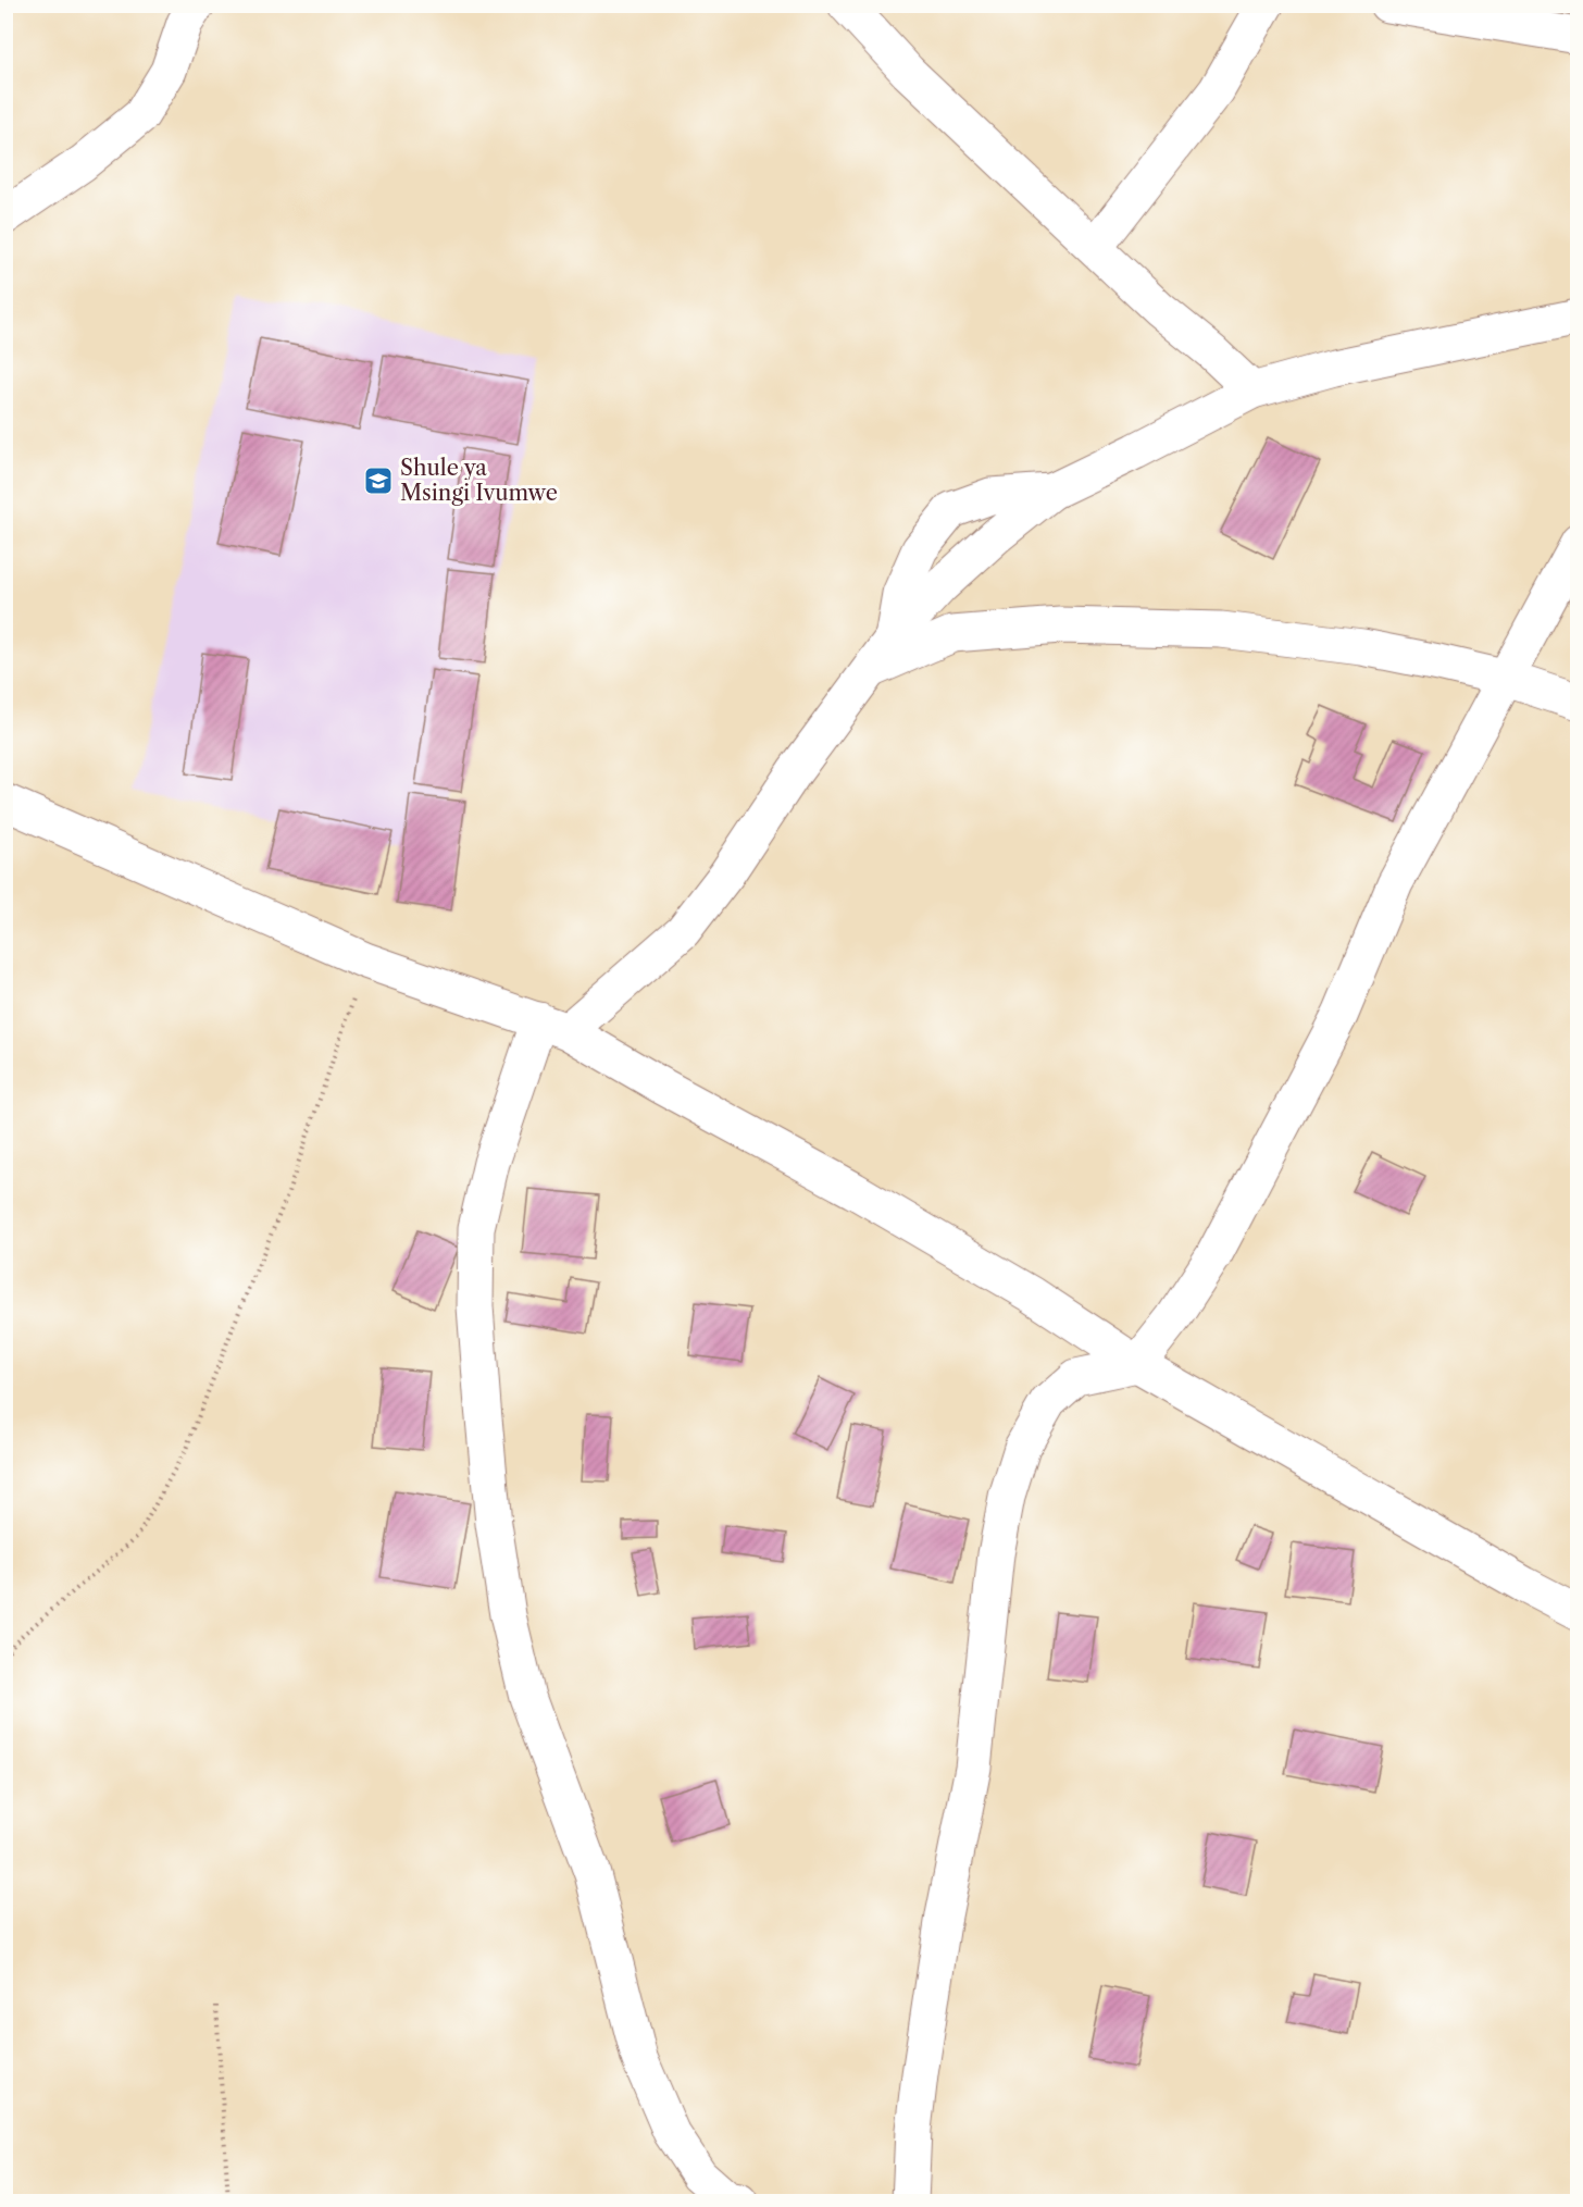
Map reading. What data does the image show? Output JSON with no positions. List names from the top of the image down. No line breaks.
{"places":{"school or university":["Shule ya Msingi Ivumwe"]}}
